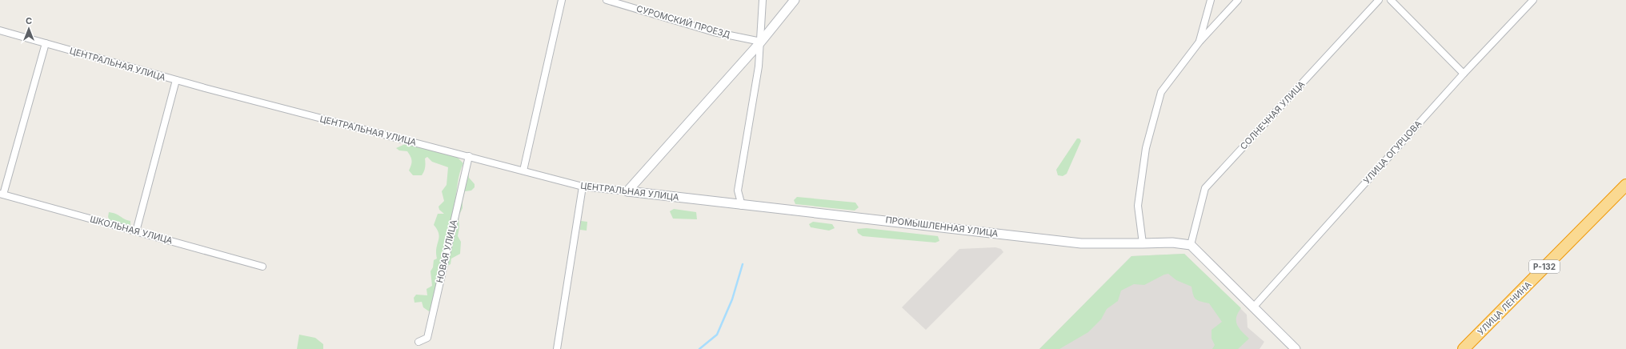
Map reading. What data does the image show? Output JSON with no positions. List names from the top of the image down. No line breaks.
{"streets":{"highway":["Р-132","УЛИЦА ЛЕНИНА"],"street":["СУРОМСКИЙ ПРОЕЗД","ЦЕНТРАЛЬНАЯ УЛИЦА","СОЛНЕЧНАЯ УЛИЦА","УЛИЦА ОГУРЦОВА","ПРОМЫШЛЕННАЯ УЛИЦА","ШКОЛЬНАЯ УЛИЦА","НОВАЯ УЛИЦА"]},"crossings":[["ЦЕНТРАЛЬНАЯ УЛИЦА","ПРОМЫШЛЕННАЯ УЛИЦА"],["ЦЕНТРАЛЬНАЯ УЛИЦА","НОВАЯ УЛИЦА"],["СОЛНЕЧНАЯ УЛИЦА","ПРОМЫШЛЕННАЯ УЛИЦА"]],"north":"top"}
